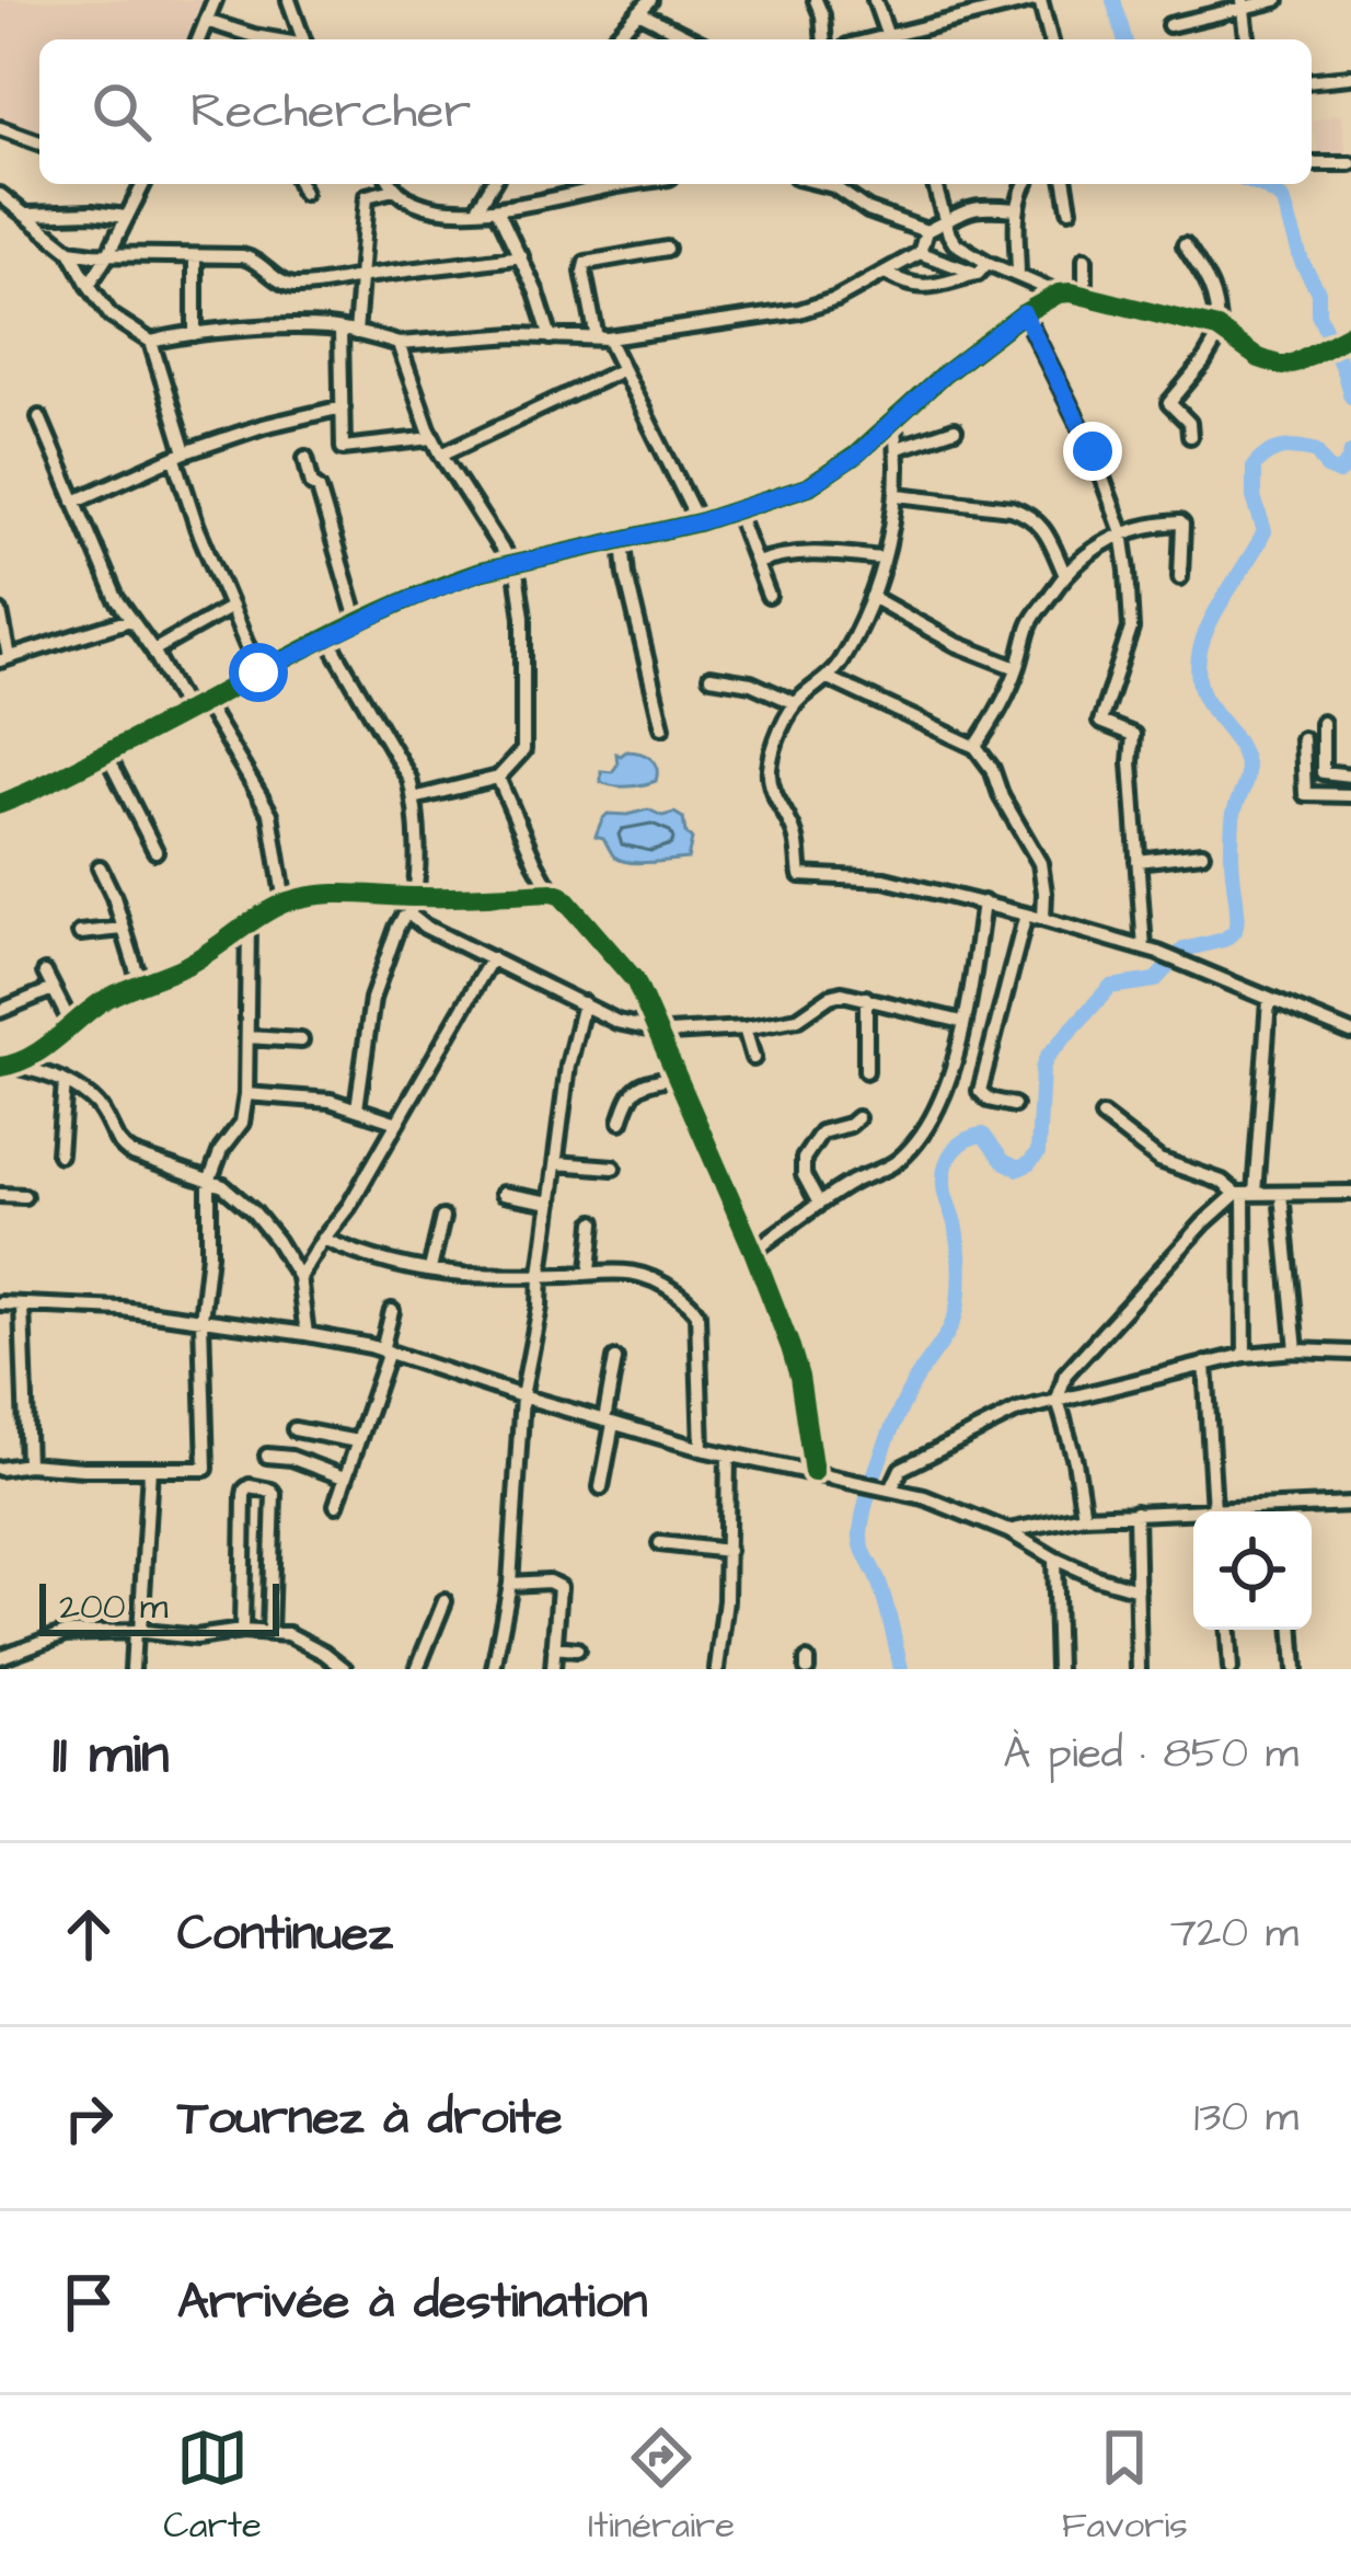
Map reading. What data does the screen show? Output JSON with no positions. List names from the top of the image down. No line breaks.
{"scale_bar":"200 m","page":{"search":"Rechercher","scale":"200 m","heading":["11 min","À pied · 850 m"],"list":[["Continuez","720 m"],["Tournez à droite","130 m"],"Arrivée à destination"],"nav":["Carte","Itinéraire","Favoris"]}}
